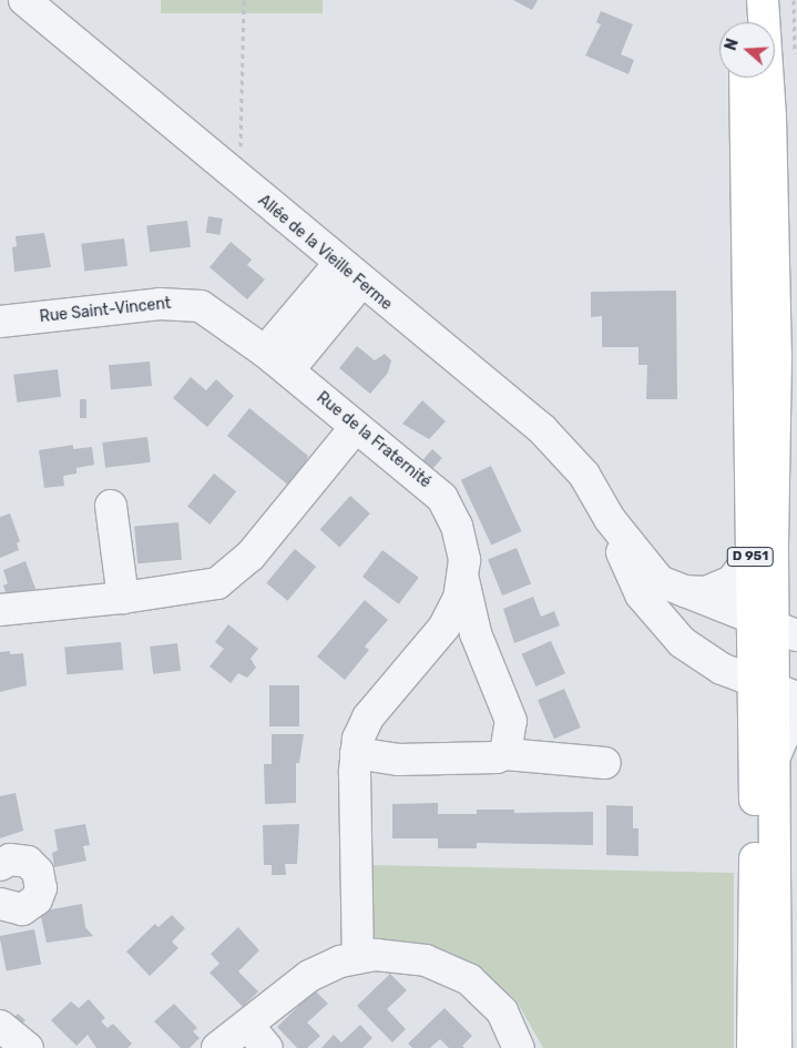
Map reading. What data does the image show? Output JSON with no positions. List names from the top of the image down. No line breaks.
{"streets":{"main road":["D 951"],"street":["Allée de la Vieille Ferme","Rue Saint-Vincent","Rue de la Fraternité"]},"crossings":[["Allée de la Vieille Ferme","D 951"],["Rue Saint-Vincent","Rue de la Fraternité"]],"north":"left"}
